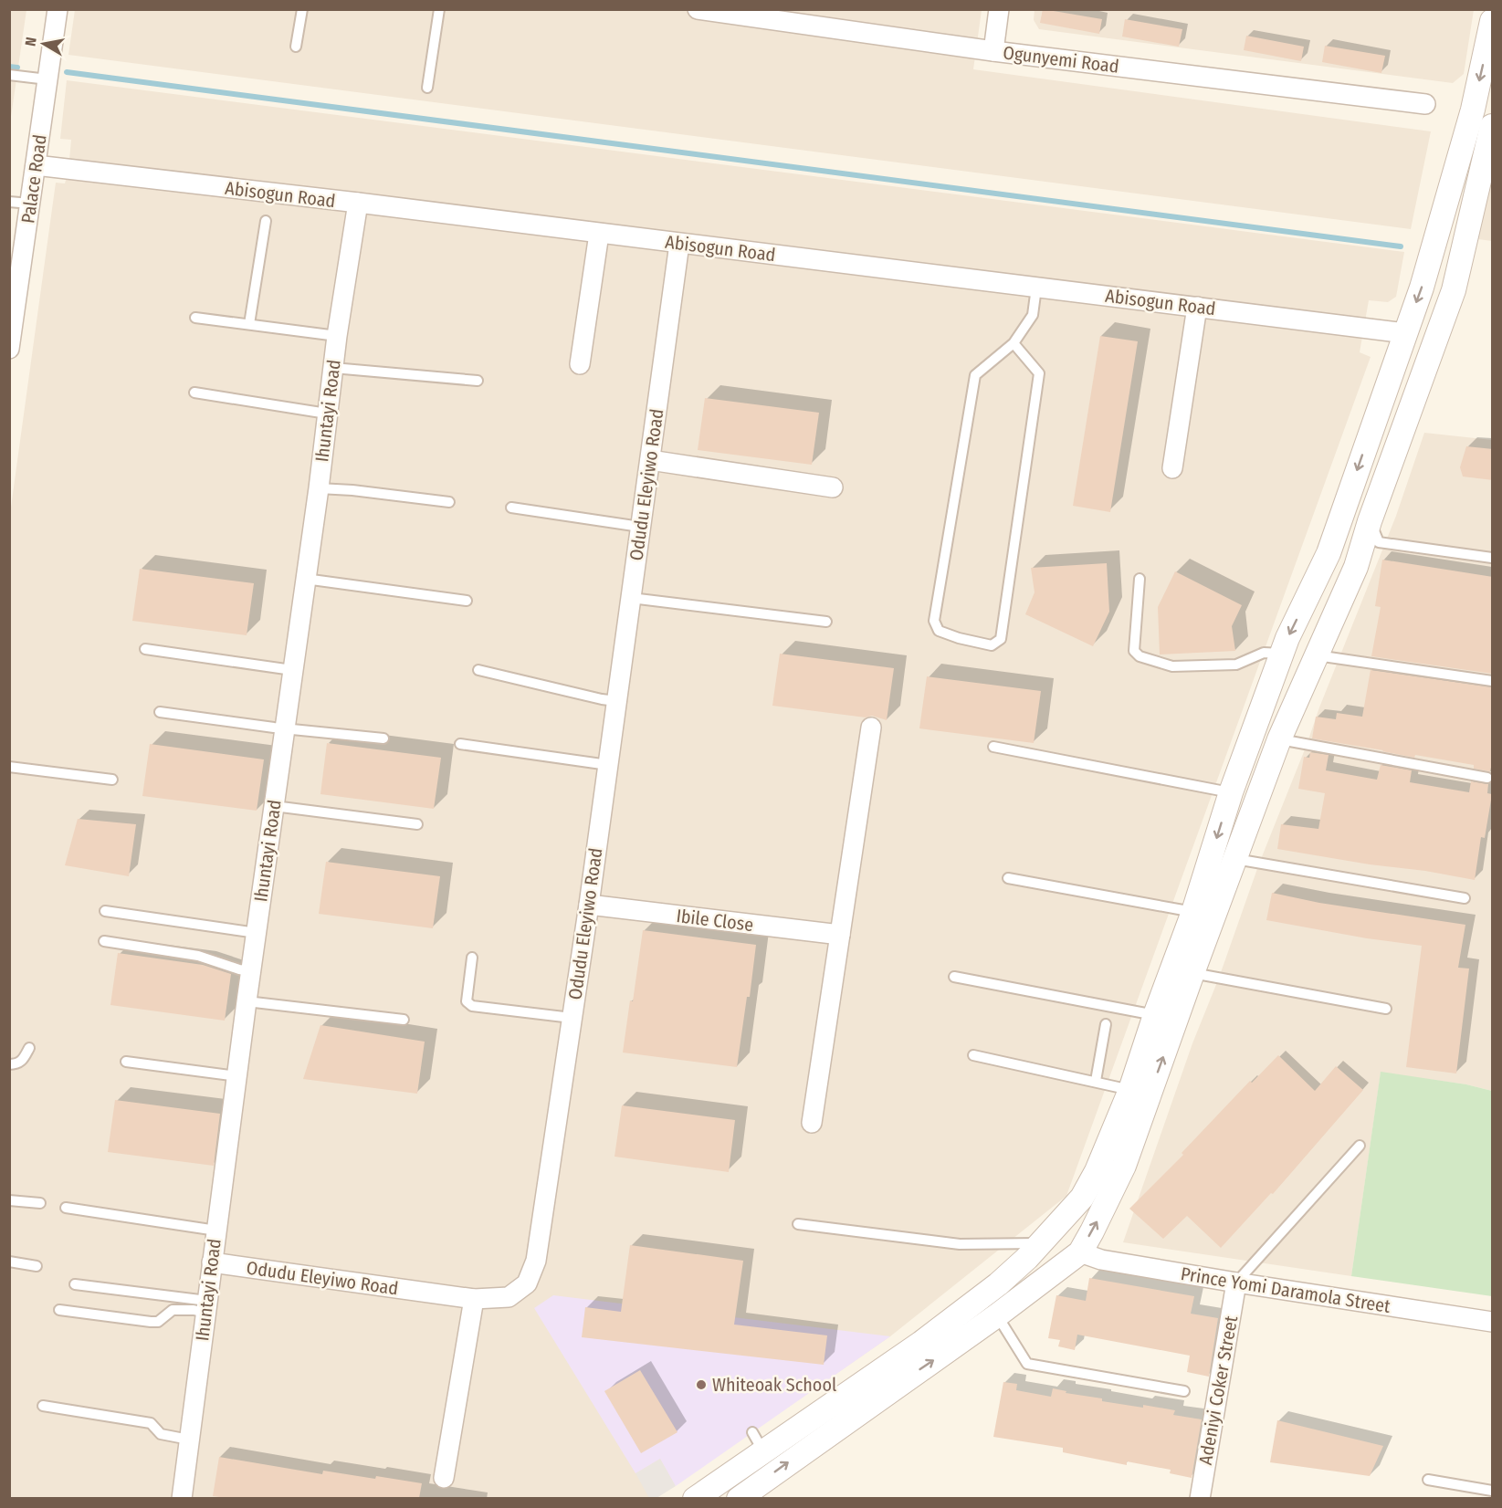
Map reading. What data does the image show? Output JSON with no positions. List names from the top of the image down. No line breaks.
{"streets":{"street":["Ogunyemi Road","Palace Road","Abisogun Road","Ihuntayi Road","Odudu Eleyiwo Road","Ibile Close","Prince Yomi Daramola Street","Adeniyi Coker Street"]},"crossings":[["Palace Road","Abisogun Road"],["Abisogun Road","Ihuntayi Road"],["Abisogun Road","Odudu Eleyiwo Road"],["Ihuntayi Road","Odudu Eleyiwo Road"],["Odudu Eleyiwo Road","Ibile Close"],["Prince Yomi Daramola Street","Adeniyi Coker Street"]],"places":["Whiteoak School"],"north":"left"}
